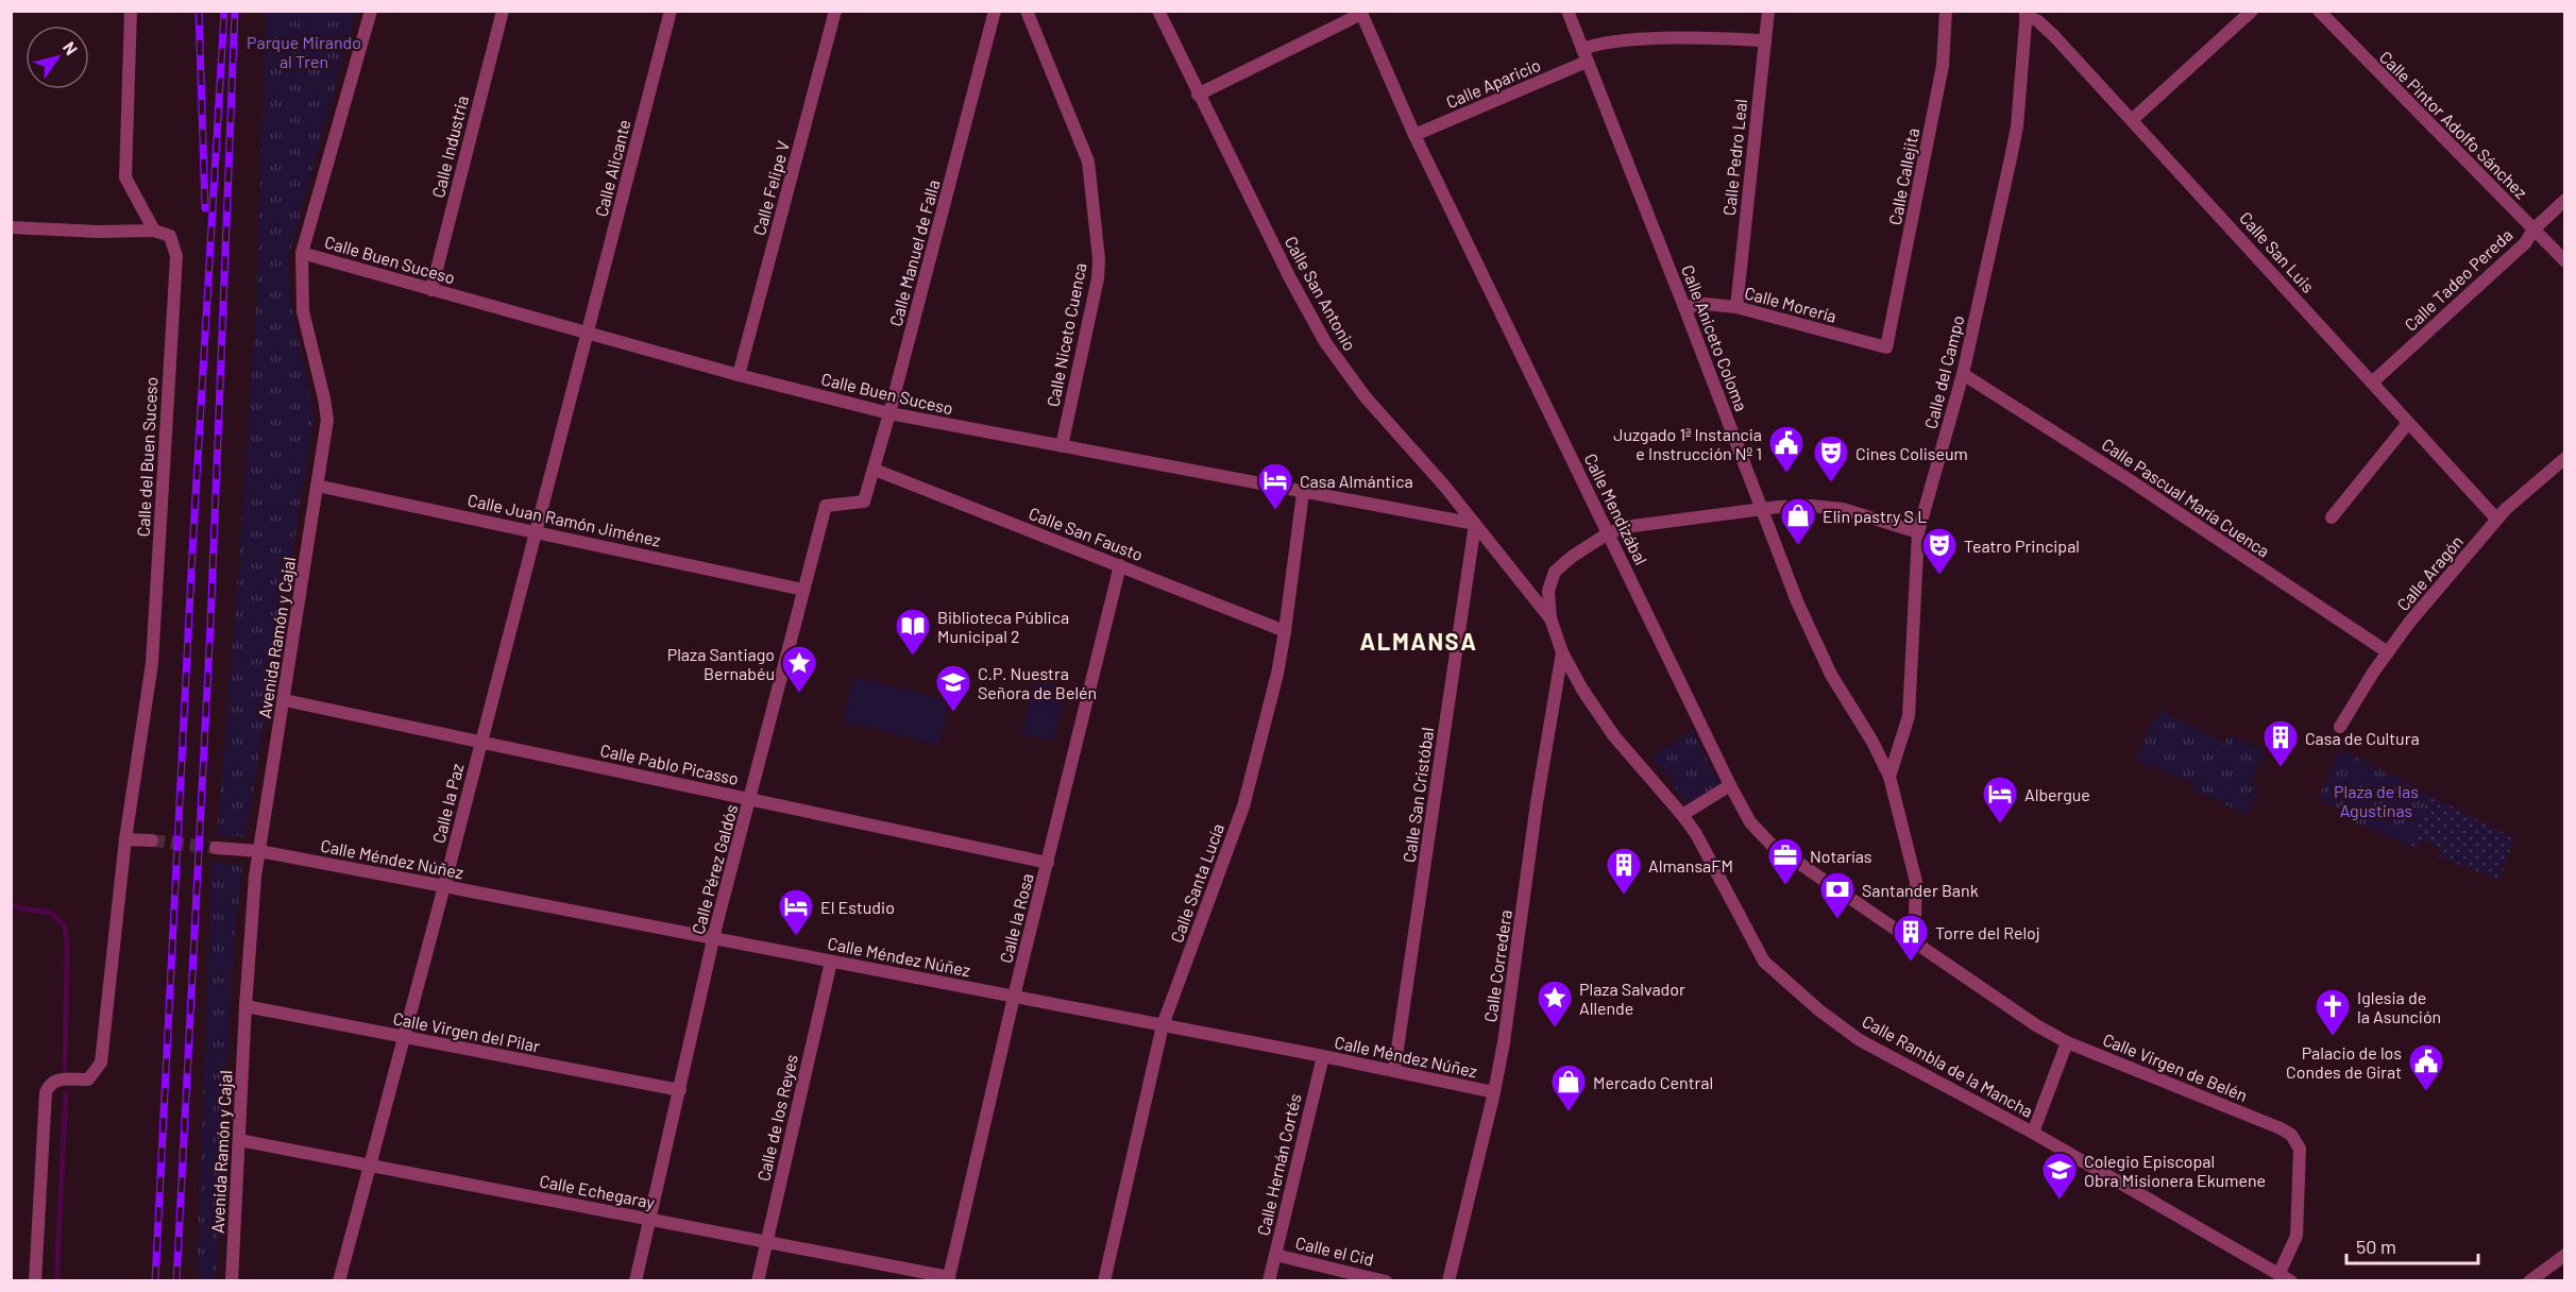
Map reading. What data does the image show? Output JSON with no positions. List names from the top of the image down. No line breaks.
{"streets":{"street":["Calle Aparicio","Calle Pintor Adolfo Sánchez","Calle Industria","Calle Pedro Leal","Calle Alicante","Calle Callejita","Calle Felipe V","Calle San Luis","Calle Manuel de Falla","Calle Buen Suceso","Calle Tadeo Pereda","Calle San Antonio","Calle Morería","Calle Niceto Cuenca","Calle Aniceto Coloma","Calle del Campo","Calle del Buen Suceso","Calle Pascual María Cuenca","Calle Mendizábal","Calle Juan Ramón Jiménez","Calle San Fausto","Calle Aragón","Avenida Ramón y Cajal","Calle Pablo Picasso","Calle San Cristóbal","Calle la Paz","Calle Méndez Núñez","Calle Pérez Galdós","Calle Santa Lucía","Calle la Rosa","Calle Corredera","Calle Virgen del Pilar","Calle Rambla de la Mancha","Calle Virgen de Belén","Calle de los Reyes","Calle Hernán Cortés","Calle Echegaray","Calle el Cid"]},"crossings":[["Calle Aparicio","Calle Pedro Leal"],["Calle Aparicio","Calle Aniceto Coloma"],["Calle Aparicio","Calle Mendizábal"],["Calle Pintor Adolfo Sánchez","Calle Tadeo Pereda"],["Calle Industria","Calle Buen Suceso"],["Calle Pedro Leal","Calle Morería"],["Calle Alicante","Calle Buen Suceso"],["Calle Alicante","Calle la Paz"],["Calle Callejita","Calle Morería"],["Calle Felipe V","Calle Buen Suceso"],["Calle San Luis","Calle Tadeo Pereda"],["Calle San Luis","Calle del Campo"],["Calle San Luis","Calle Aragón"],["Calle Manuel de Falla","Calle Buen Suceso"],["Calle Manuel de Falla","Calle San Fausto"],["Calle Manuel de Falla","Calle Pérez Galdós"],["Calle Buen Suceso","Calle San Antonio"],["Calle Buen Suceso","Calle Niceto Cuenca"],["Calle Buen Suceso","Avenida Ramón y Cajal"],["Calle Buen Suceso","Calle San Cristóbal"],["Calle Buen Suceso","Calle la Paz"],["Calle Buen Suceso","Calle Santa Lucía"],["Calle San Antonio","Calle San Cristóbal"],["Calle San Antonio","Calle Rambla de la Mancha"],["Calle Morería","Calle Aniceto Coloma"],["Calle Aniceto Coloma","Calle del Campo"],["Calle Aniceto Coloma","Calle Mendizábal"],["Calle del Campo","Calle Pascual María Cuenca"],["Calle Pascual María Cuenca","Calle Aragón"],["Calle Mendizábal","Calle Virgen de Belén"],["Calle Juan Ramón Jiménez","Avenida Ramón y Cajal"],["Calle Juan Ramón Jiménez","Calle la Paz"],["Calle Juan Ramón Jiménez","Calle Pérez Galdós"],["Calle San Fausto","Calle Santa Lucía"],["Calle San Fausto","Calle la Rosa"],["Avenida Ramón y Cajal","Calle Pablo Picasso"],["Avenida Ramón y Cajal","Calle Méndez Núñez"],["Avenida Ramón y Cajal","Calle Virgen del Pilar"],["Avenida Ramón y Cajal","Calle Echegaray"],["Calle Pablo Picasso","Calle la Paz"],["Calle Pablo Picasso","Calle Pérez Galdós"],["Calle Pablo Picasso","Calle la Rosa"],["Calle San Cristóbal","Calle Méndez Núñez"],["Calle la Paz","Calle Méndez Núñez"],["Calle la Paz","Calle Virgen del Pilar"],["Calle la Paz","Calle Echegaray"],["Calle Méndez Núñez","Calle Pérez Galdós"],["Calle Méndez Núñez","Calle Santa Lucía"],["Calle Méndez Núñez","Calle la Rosa"],["Calle Méndez Núñez","Calle Corredera"],["Calle Méndez Núñez","Calle de los Reyes"],["Calle Méndez Núñez","Calle Hernán Cortés"],["Calle Pérez Galdós","Calle Virgen del Pilar"],["Calle Pérez Galdós","Calle Echegaray"],["Calle la Rosa","Calle Echegaray"],["Calle Corredera","Calle Rambla de la Mancha"],["Calle Rambla de la Mancha","Calle Virgen de Belén"],["Calle de los Reyes","Calle Echegaray"],["Calle Hernán Cortés","Calle el Cid"]],"districts":["ALMANSA"],"parks":["Parque Mirando al Tren","Plaza de las Agustinas"],"places":{"public building":["Juzgado 1ª Instancia e Instrucción Nº 1","Palacio de los Condes de Girat"],"theatre":["Cines Coliseum","Teatro Principal"],"hotel":["Casa Almántica","Albergue","El Estudio"],"shop":["Elin pastry S L","Mercado Central"],"library":["Biblioteca Pública Municipal 2"],"place":["Plaza Santiago Bernabéu","Plaza Salvador Allende"],"school or university":["C.P. Nuestra Señora de Belén","Colegio Episcopal Obra Misionera Ekumene"],"building":["Casa de Cultura","AlmansaFM","Torre del Reloj"],"office":["Notarías"],"bank":["Santander Bank"],"church":["Iglesia de la Asunción"]},"scale_bar":"50 m","north":"top right"}
